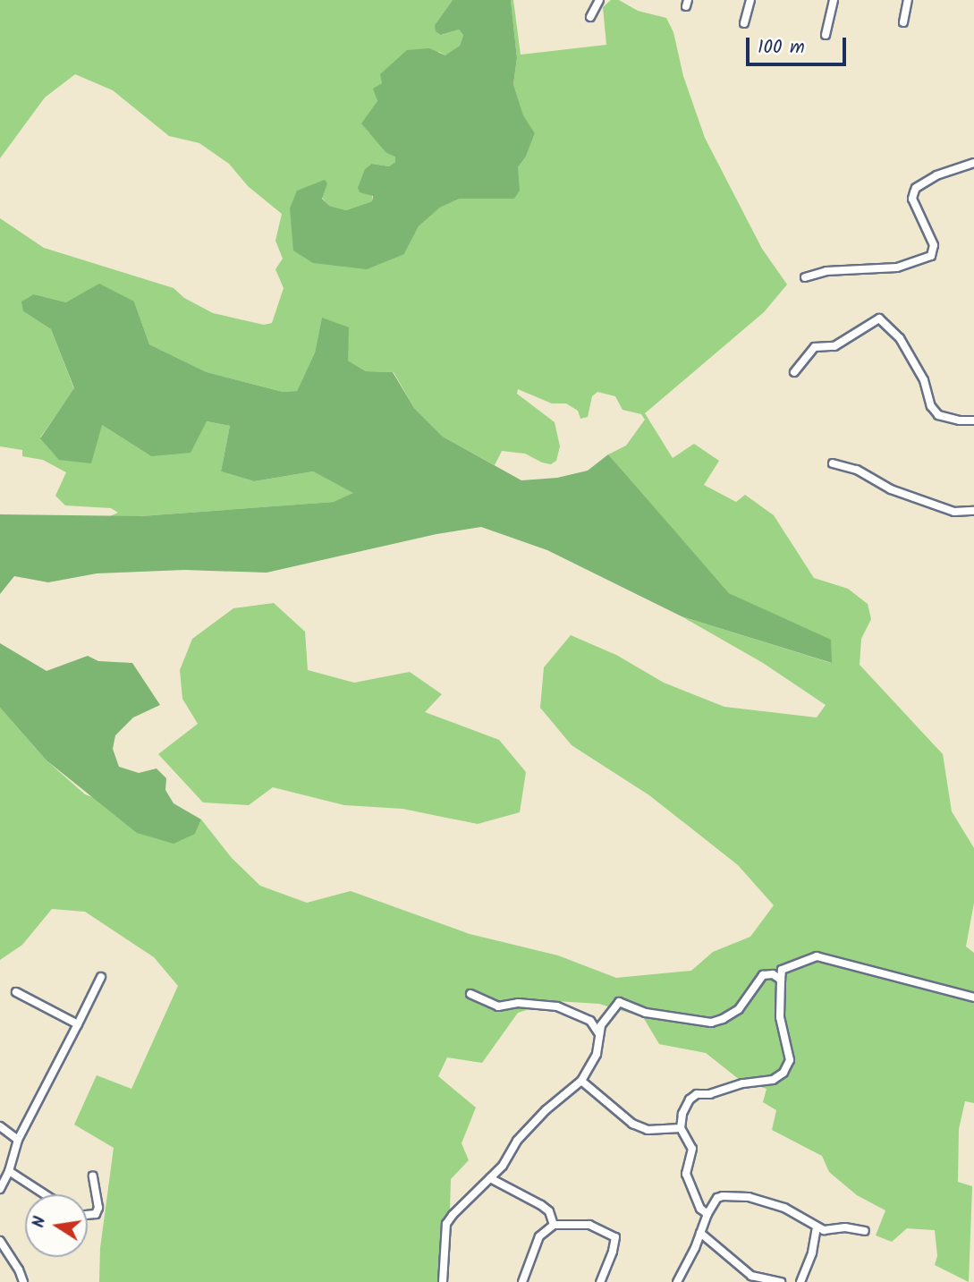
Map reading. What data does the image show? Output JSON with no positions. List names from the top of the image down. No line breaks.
{"scale_bar":"100 m","north":"left"}
